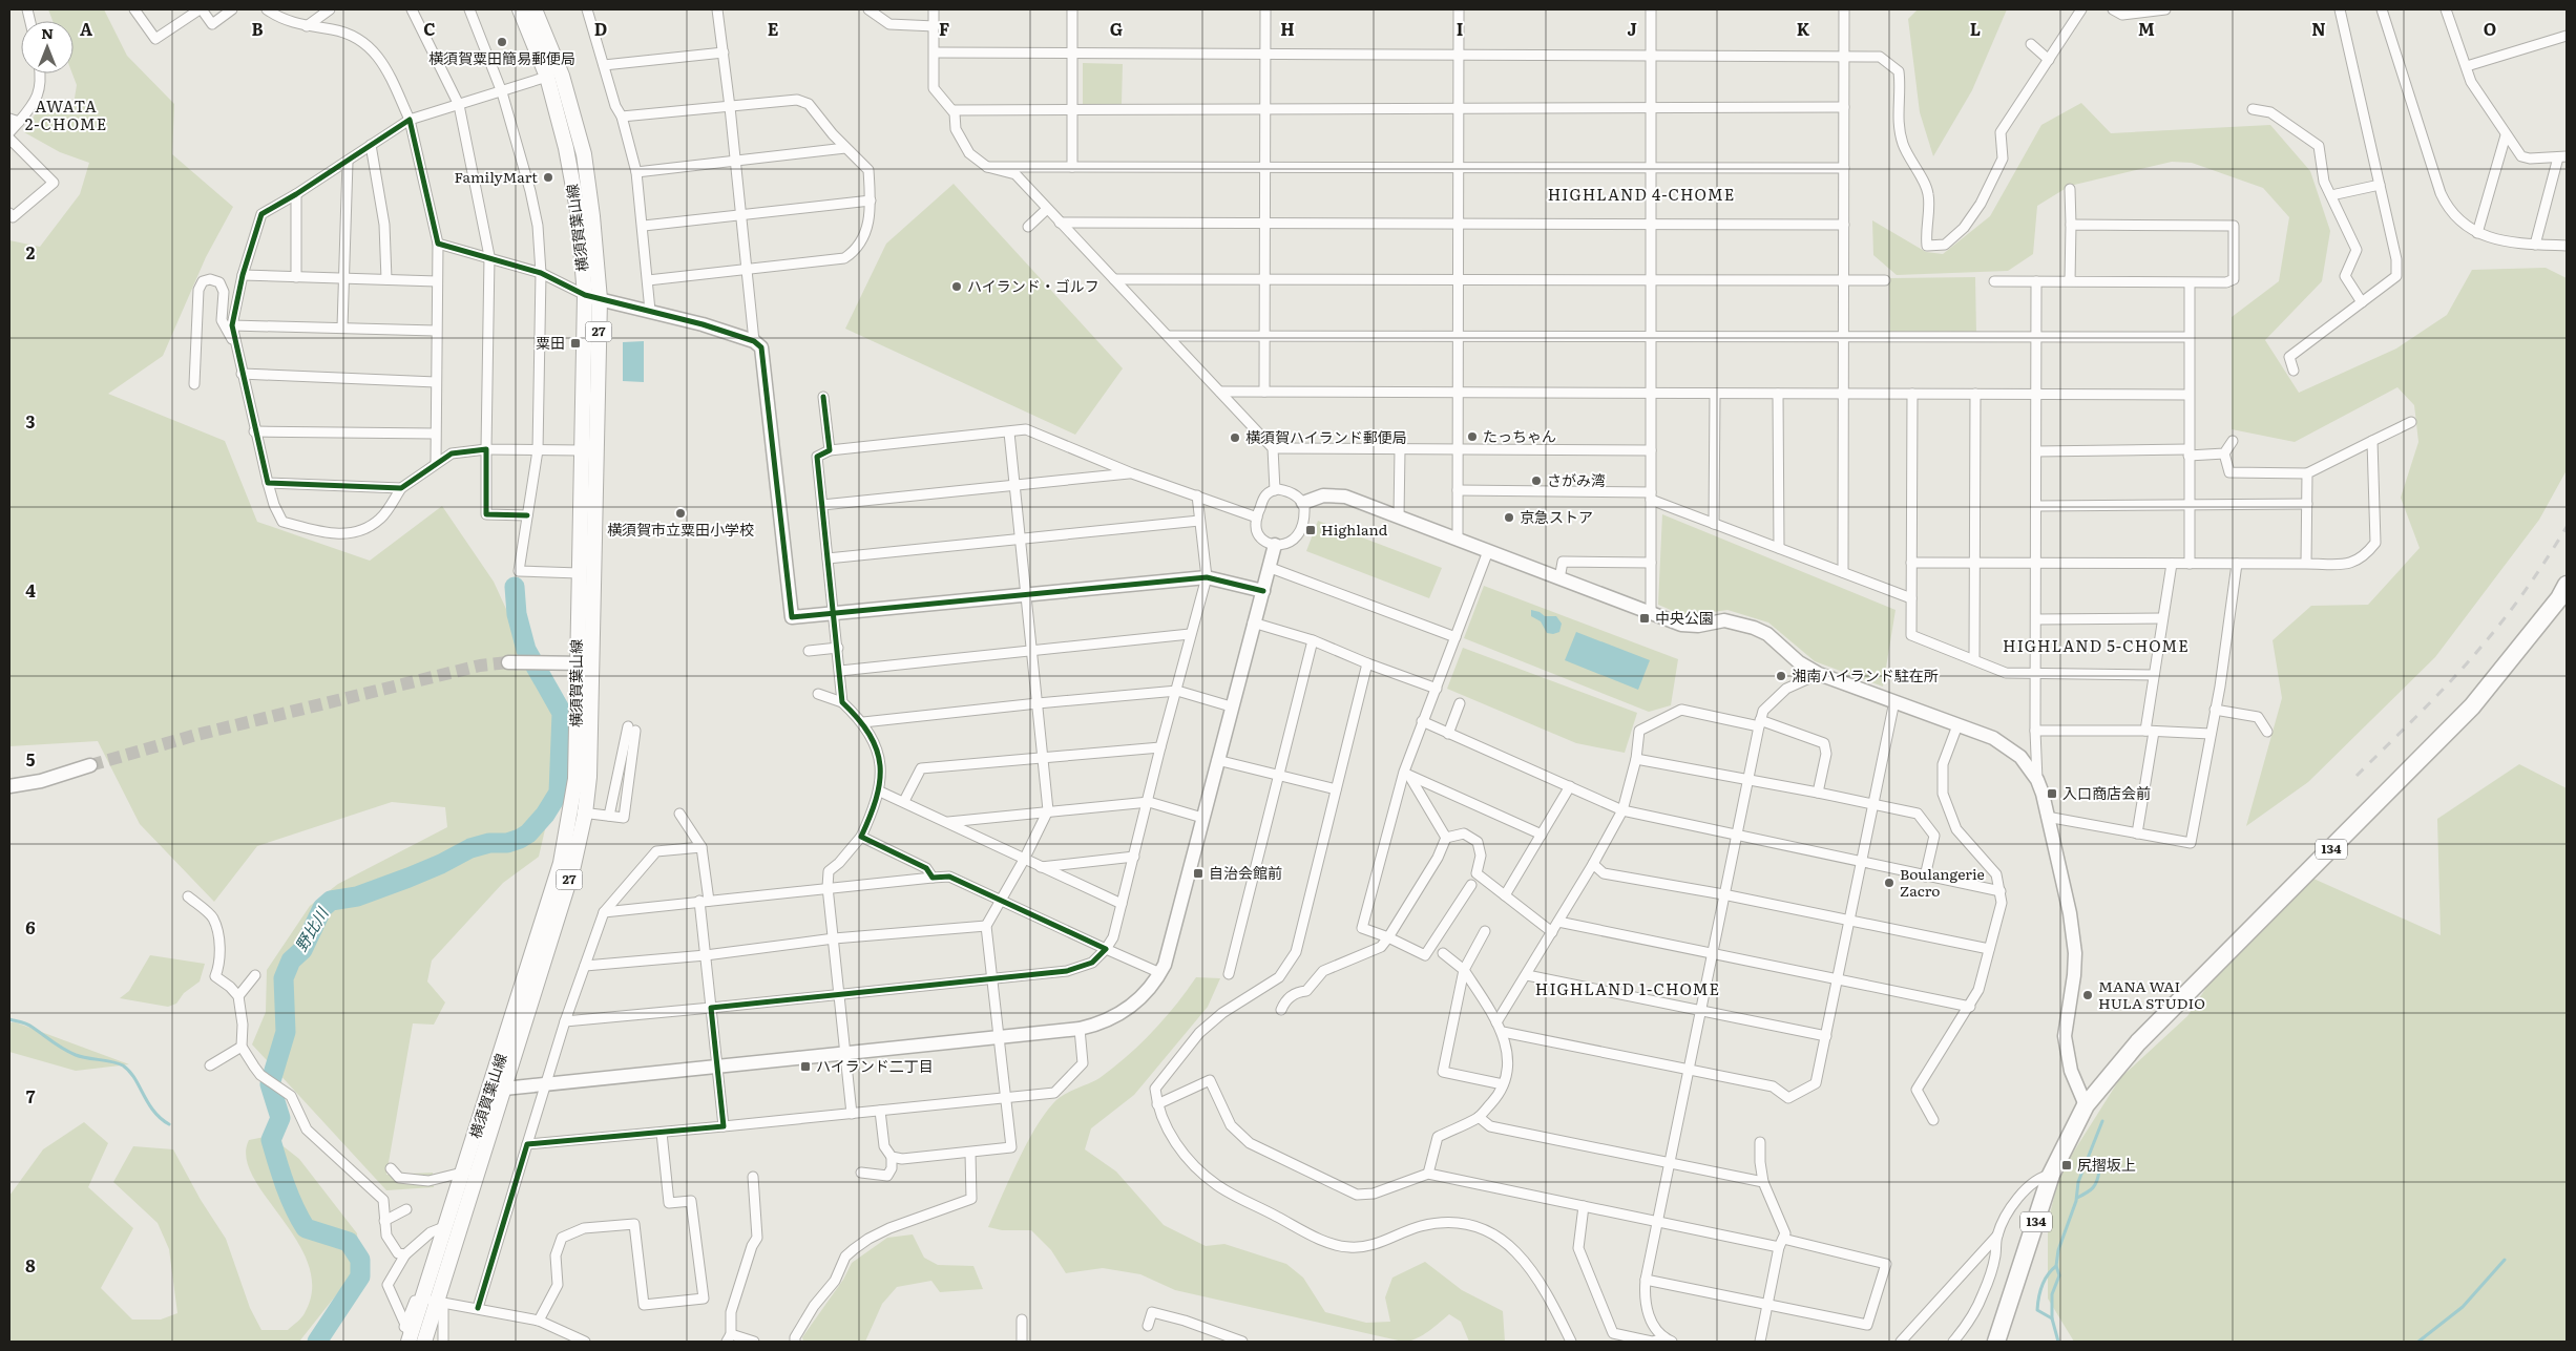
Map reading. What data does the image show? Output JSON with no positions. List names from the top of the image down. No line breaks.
{"streets":{"highway":["134"],"main road":["横須賀葉山線","27"]},"districts":["AWATA 2-CHOME","HIGHLAND 4-CHOME","HIGHLAND 5-CHOME","HIGHLAND 1-CHOME"],"water":["野比川"],"places":{"other":["横須賀粟田簡易郵便局","FamilyMart","ハイランド・ゴルフ","たっちゃん","横須賀ハイランド郵便局","さがみ湾","横須賀市立粟田小学校","京急ストア","湘南ハイランド駐在所","Boulangerie Zacro","MANA WAI HULA STUDIO"],"transit":["粟田","Highland","中央公園","入口商店会前","自治会館前","ハイランド二丁目","尻摺坂上"]},"north":"top","grid":{"columns":["A","B","C","D","E","F","G","H","I","J","K","L","M","N","O"],"rows":["2","3","4","5","6","7","8"]}}
